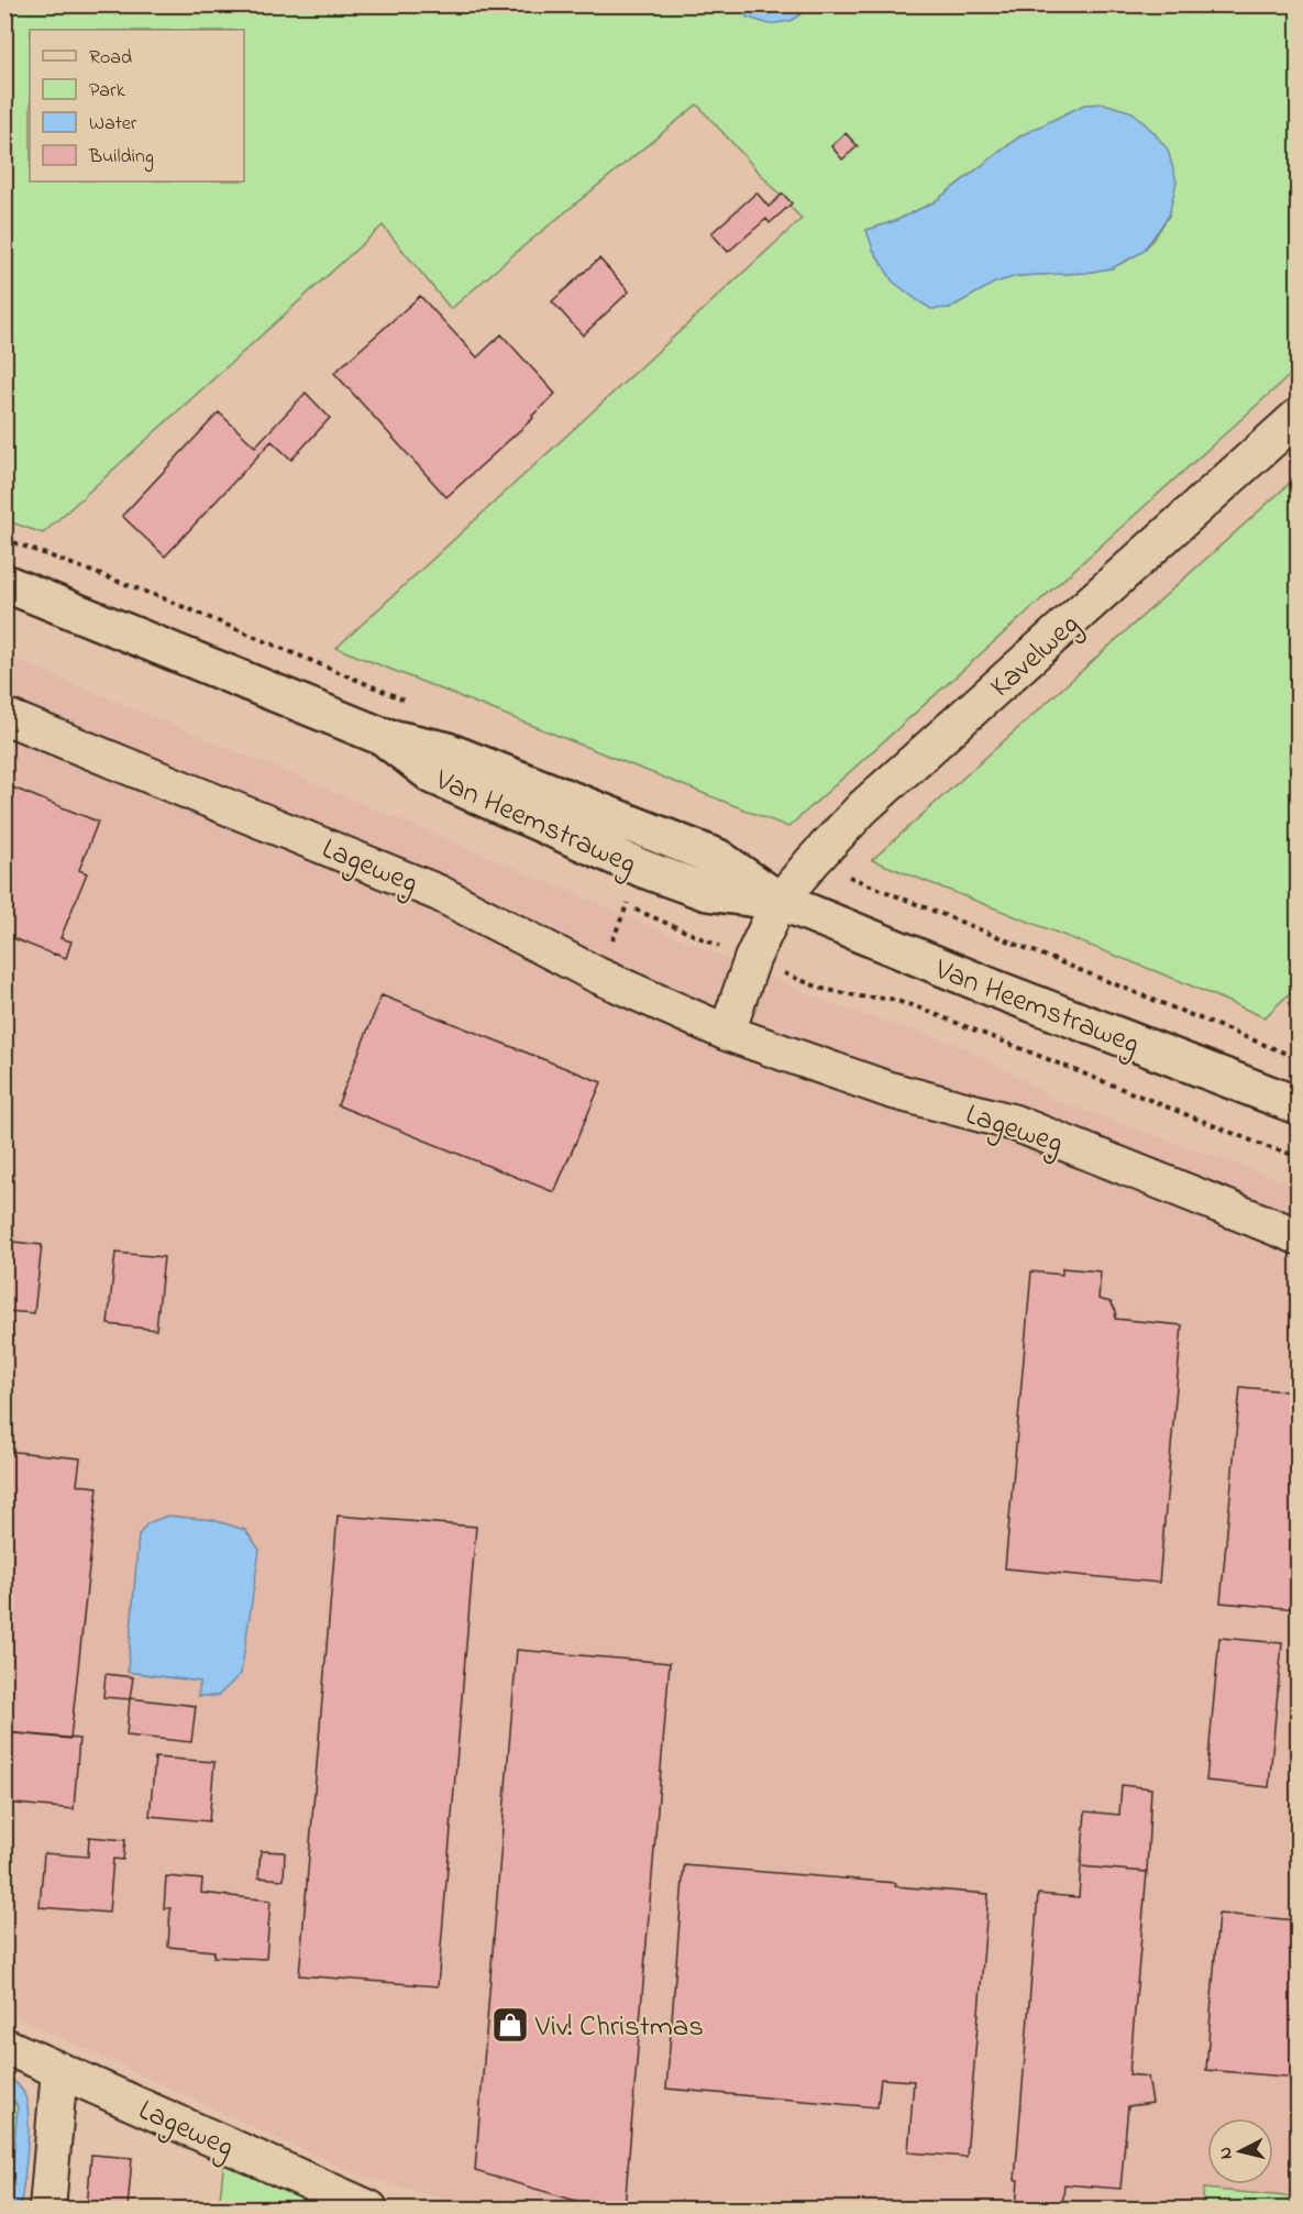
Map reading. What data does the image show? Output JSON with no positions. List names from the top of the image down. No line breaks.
{"streets":{"main road":["Van Heemstraweg"],"street":["Kavelweg","Lageweg"]},"crossings":[["Kavelweg","Van Heemstraweg"]],"places":{"shop":["Viv! Christmas"]},"legend":["Road","Park","Water","Building"],"north":"left"}
